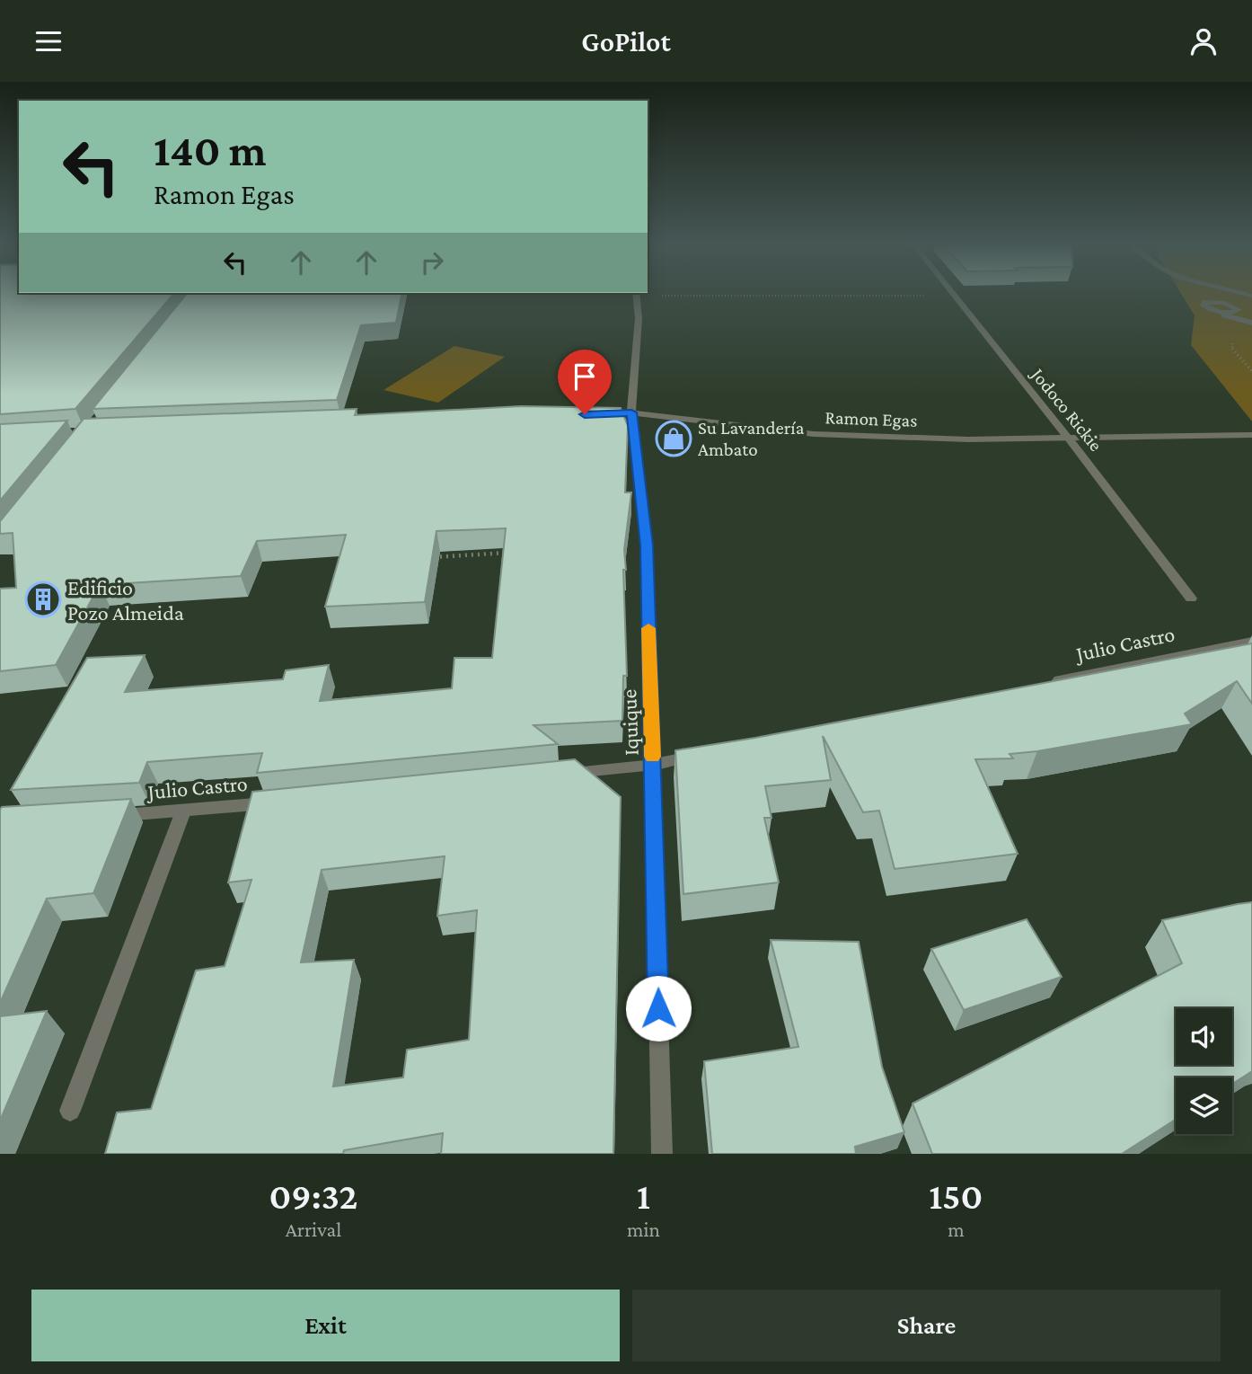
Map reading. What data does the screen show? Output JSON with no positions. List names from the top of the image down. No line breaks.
{"streets":{"street":["Jodoco Rickie","Ramon Egas","Julio Castro","Iquique"]},"crossings":[["Jodoco Rickie","Ramon Egas"],["Ramon Egas","Iquique"]],"places":{"shop":["Su Lavandería Ambato"],"building":["Edificio Pozo Almeida"]},"page":{"header":"GoPilot","turn":["140 m","Ramon Egas"],"eta":["09:32","Arrival","1","min","150","m"],"buttons":["Exit","Share"]}}
